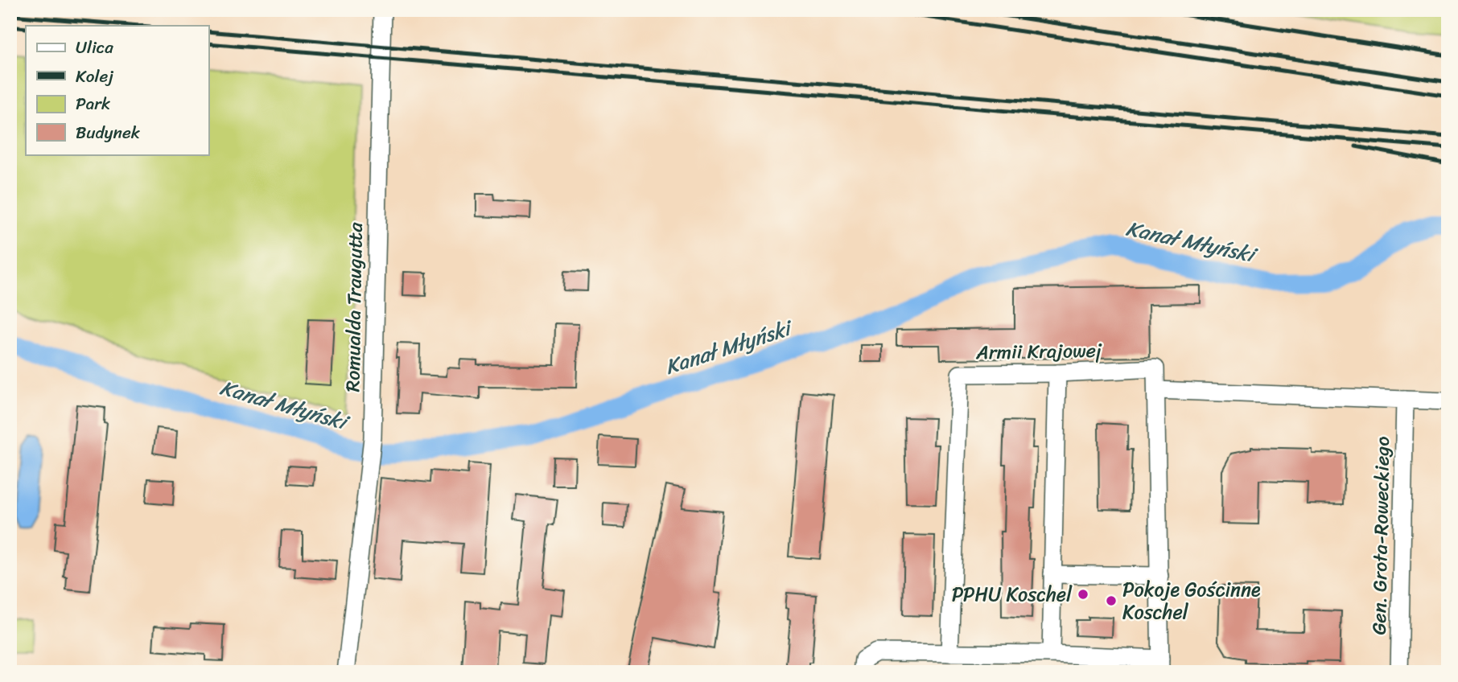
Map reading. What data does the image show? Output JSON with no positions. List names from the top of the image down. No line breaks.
{"streets":{"street":["Romualda Traugutta","Armii Krajowej","Gen. Grota-Roweckiego"]},"water":["Kanał Młyński"],"places":["PPHU Koschel","Pokoje Gościnne Koschel"],"legend":["Ulica","Kolej","Park","Budynek"]}
